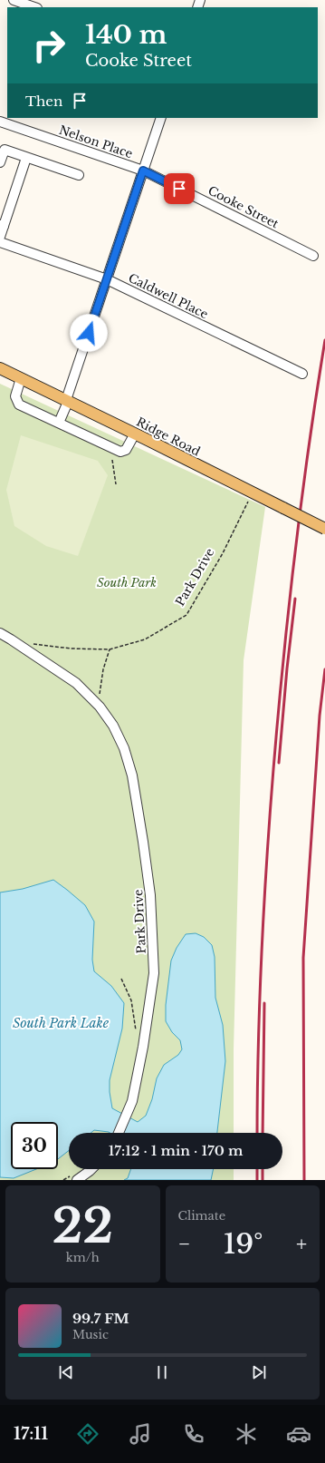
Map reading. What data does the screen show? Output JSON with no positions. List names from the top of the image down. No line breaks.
{"streets":{"main road":["Ridge Road"],"street":["Nelson Place","Cooke Street","Caldwell Place","Park Drive"]},"crossings":[["Nelson Place","Cooke Street"],["Ridge Road","Park Drive"]],"water":["South Park Lake"],"parks":["South Park"],"page":{"turn":["140 m","Cooke Street"],"then":"Then","limit":"30","trip":"17:12 · 1 min · 170 m","tile":[["22","km/h"],"Climate"],"heat":["−","19°","+"],"song":["99.7 FM","Music"],"tabs":"17:11"}}
